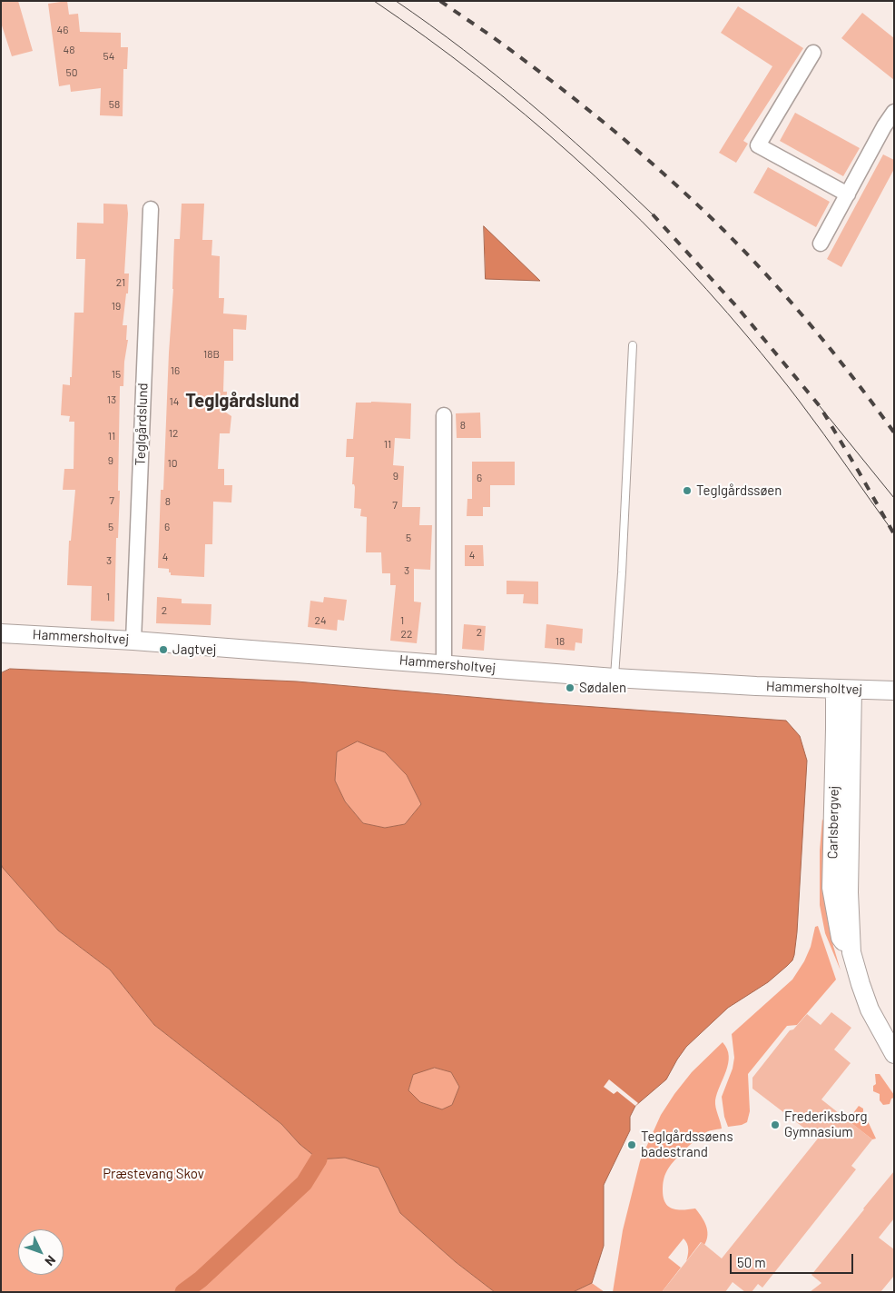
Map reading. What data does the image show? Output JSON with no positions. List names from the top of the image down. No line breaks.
{"streets":{"street":["Teglgårdslund","Hammersholtvej","Carlsbergvej"]},"crossings":[["Teglgårdslund","Hammersholtvej"],["Hammersholtvej","Carlsbergvej"]],"districts":["Teglgårdslund"],"parks":["Præstevang Skov"],"places":["Teglgårdssøen","Jagtvej","Sødalen","Frederiksborg Gymnasium","Teglgårdssøens badestrand"],"house_numbers":["46","48","54","50","58","21","19","18B","16","15","13","14","8","12","11","11","9","10","9","6","7","8","7","5","6","5","4","4","3","3","1","2","24","1","2","22","18"],"scale_bar":"50 m","north":"bottom right"}
